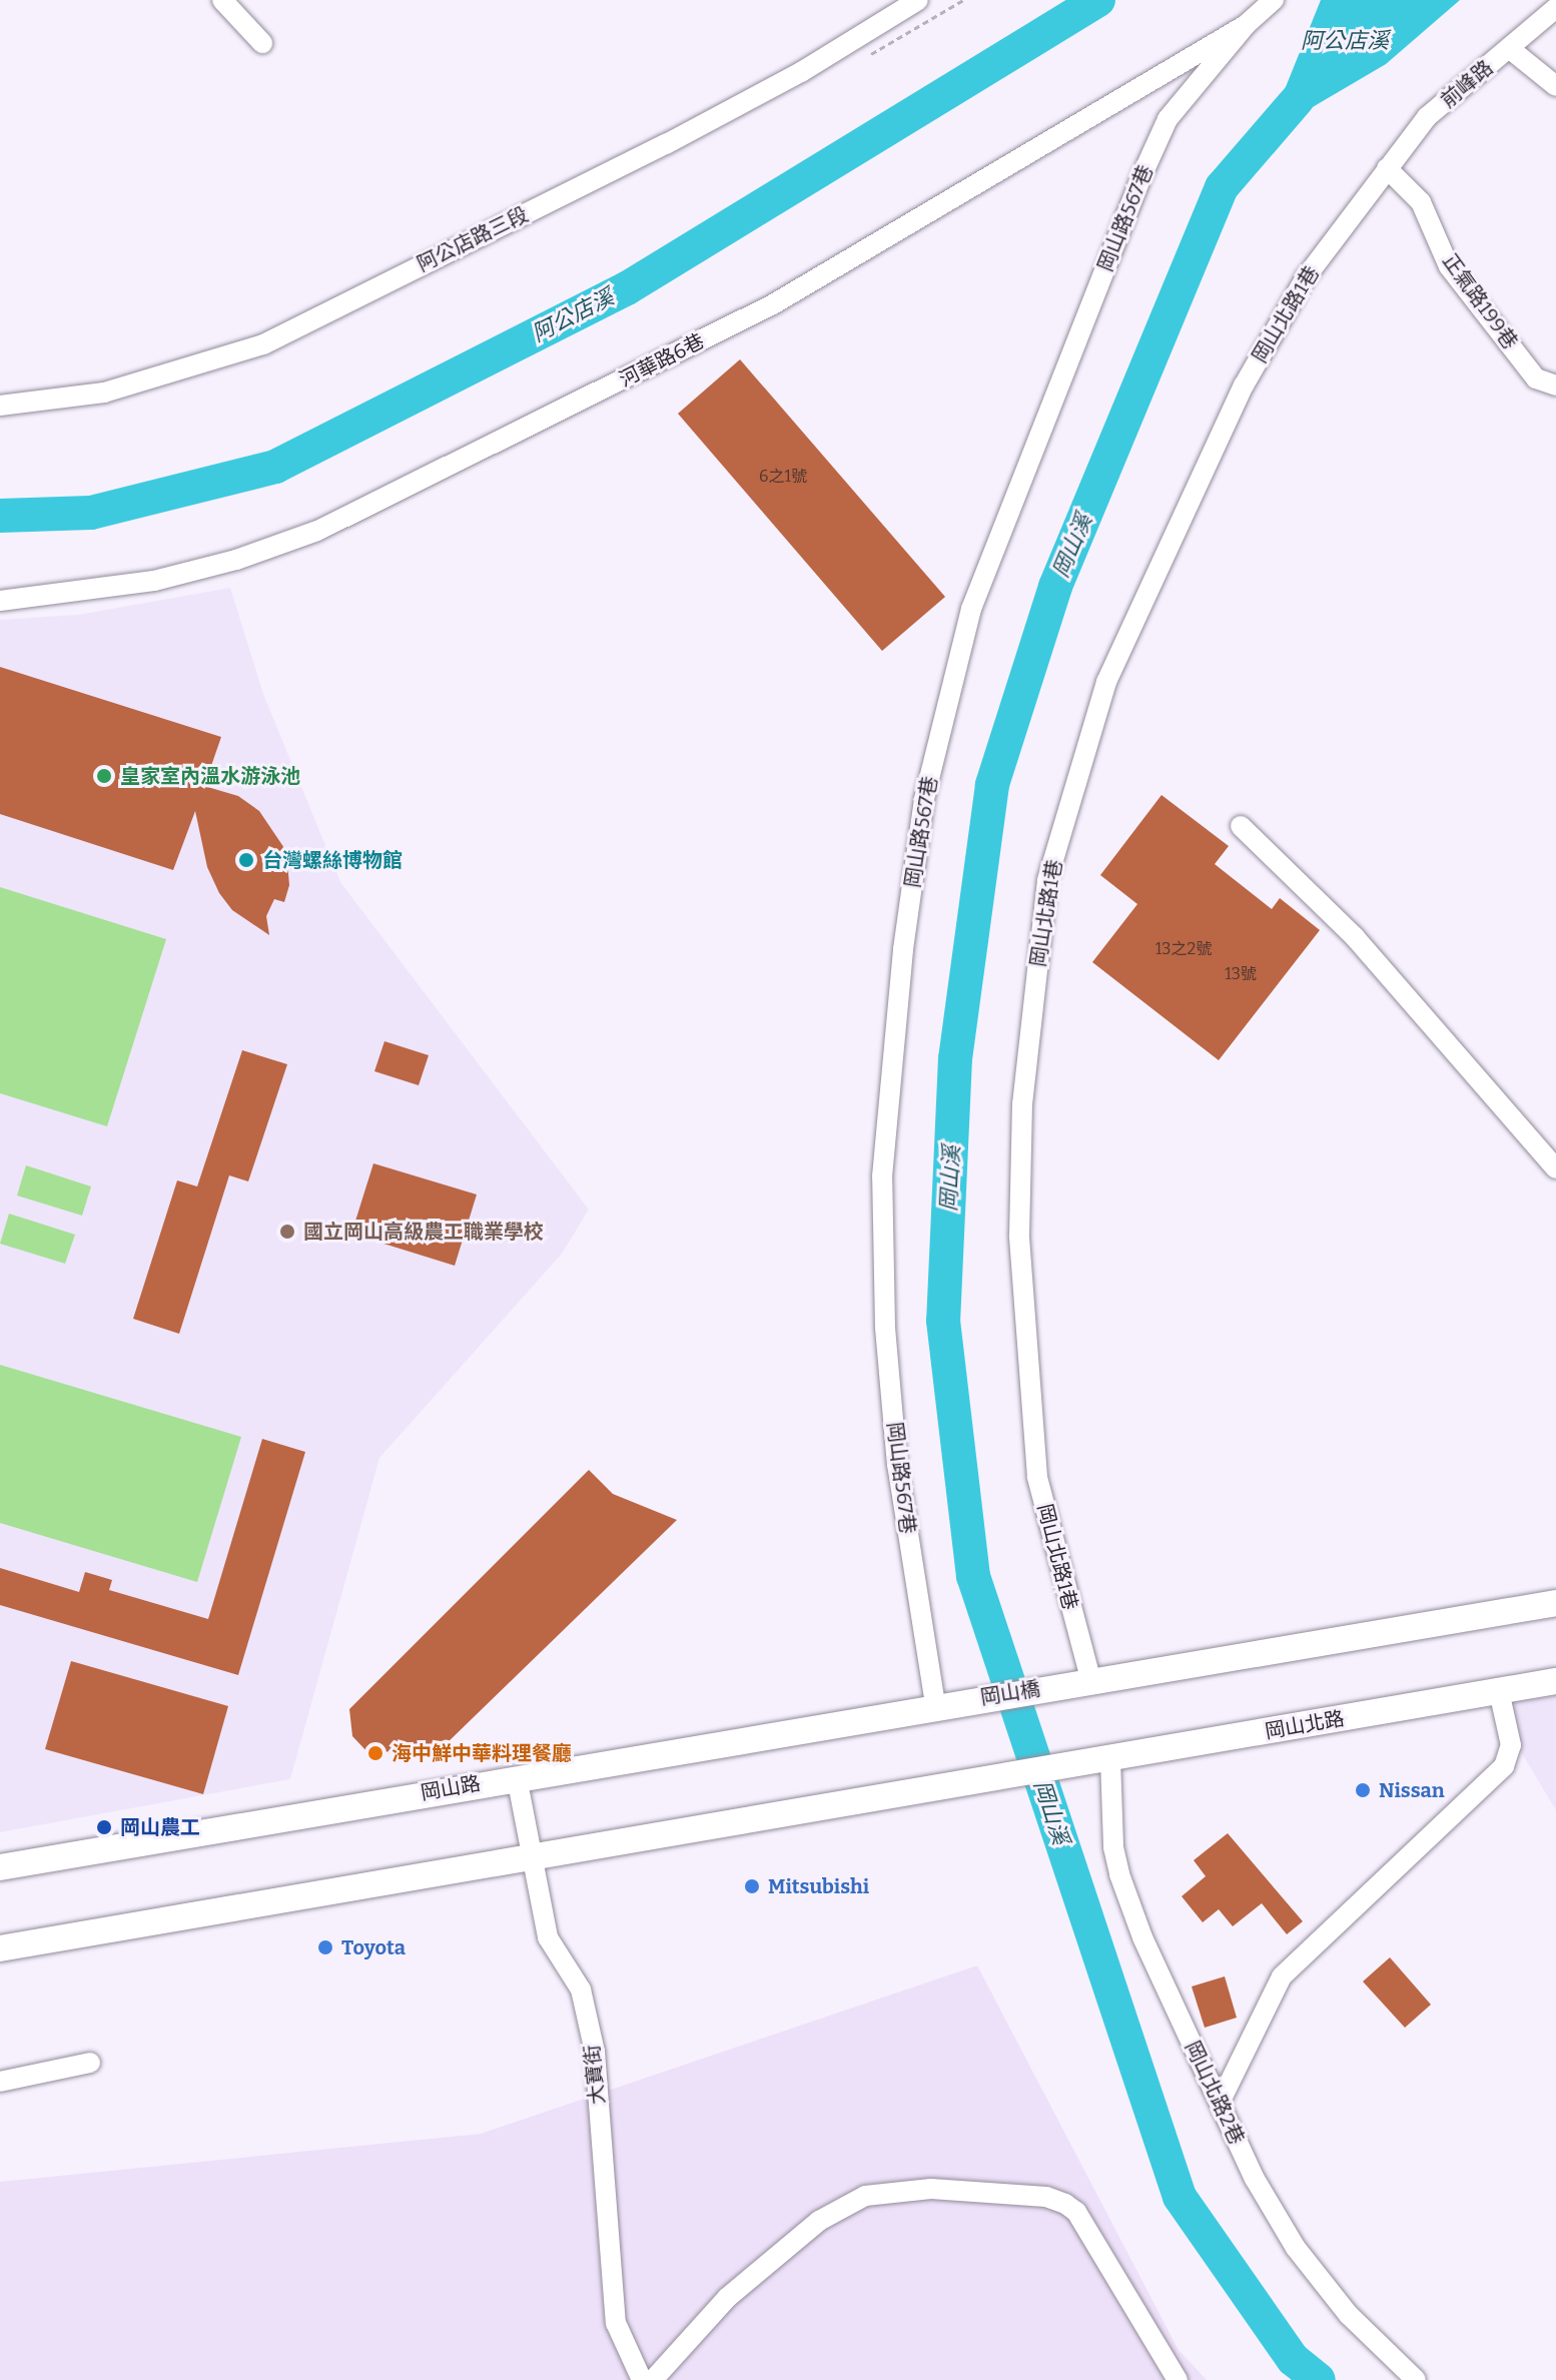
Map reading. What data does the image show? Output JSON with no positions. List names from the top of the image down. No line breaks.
{"streets":{"main road":["岡山橋","岡山北路","岡山路"],"street":["前峰路","岡山路567巷","阿公店路三段","正氣路199巷","岡山北路1巷","河華路6巷","大寶街","岡山北路2巷"]},"crossings":[["前峰路","正氣路199巷"],["前峰路","岡山北路1巷"],["岡山路567巷","河華路6巷"],["岡山路567巷","岡山橋"],["岡山路567巷","岡山路"],["正氣路199巷","岡山北路1巷"],["岡山北路1巷","岡山橋"],["岡山橋","岡山路"],["岡山北路","大寶街"],["岡山北路","岡山北路2巷"],["岡山路","大寶街"]],"water":["阿公店溪","岡山溪"],"places":["皇家室內溫水游泳池","台灣螺絲博物館","國立岡山高級農工職業學校","海中鮮中華料理餐廳","Nissan","岡山農工","Mitsubishi","Toyota"],"house_numbers":["6之1號","13之2號","13號"]}
